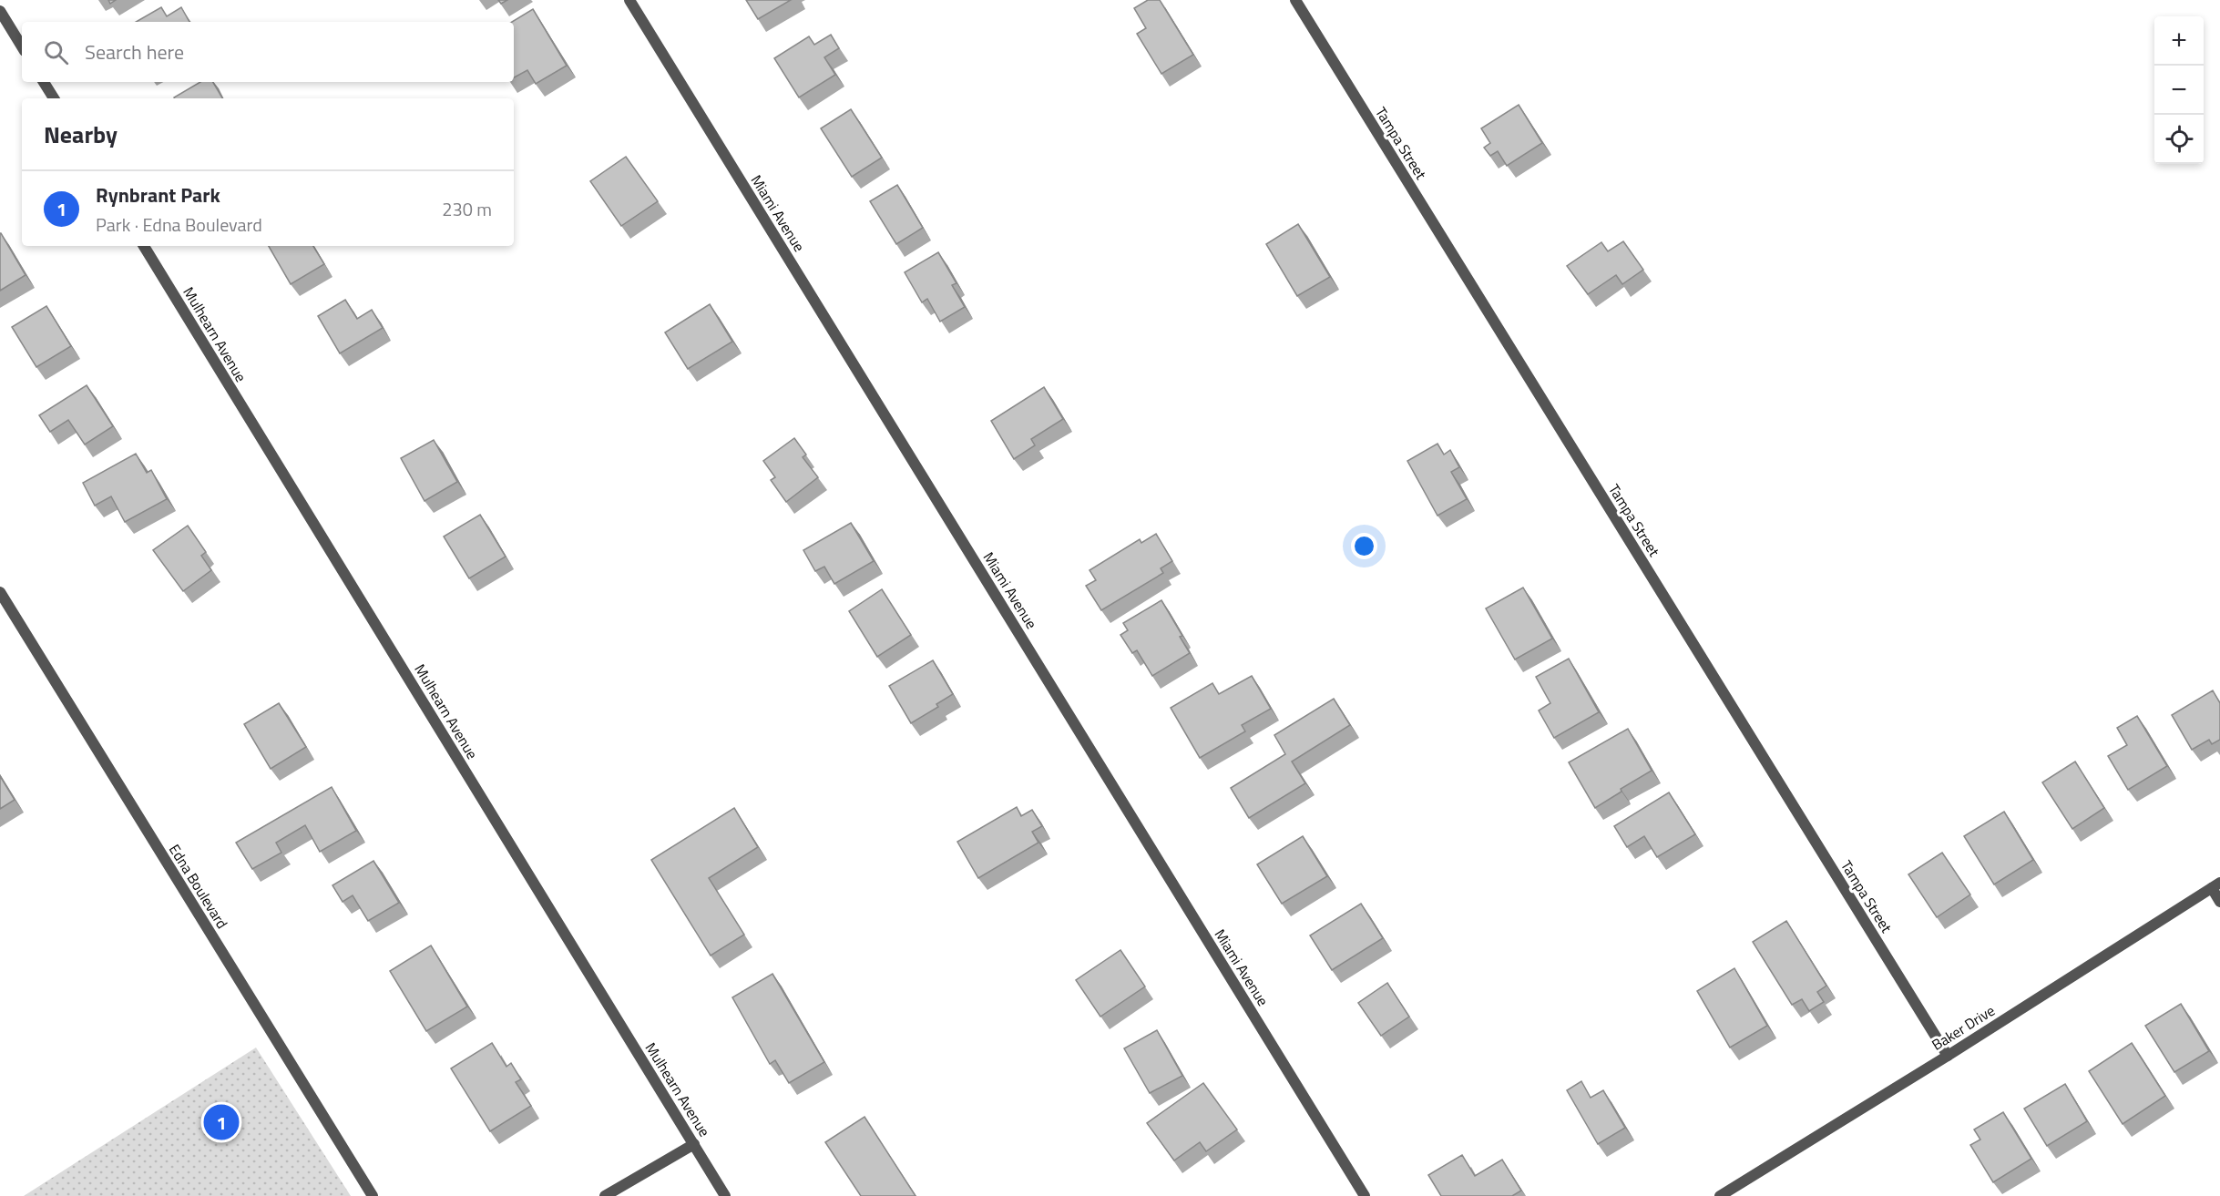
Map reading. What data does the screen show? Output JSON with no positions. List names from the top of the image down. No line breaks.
{"streets":{"street":["Tampa Street","Miami Avenue","Mulhearn Avenue","Edna Boulevard","Baker Drive"]},"crossings":[["Tampa Street","Baker Drive"]],"page":{"map_buttons":["+","−"],"search":"Search here","heading":"Nearby","list":[{"mark":"1","name":"Rynbrant Park","note":"Park · Edna Boulevard","value":"230 m"}],"pins":"1"}}
